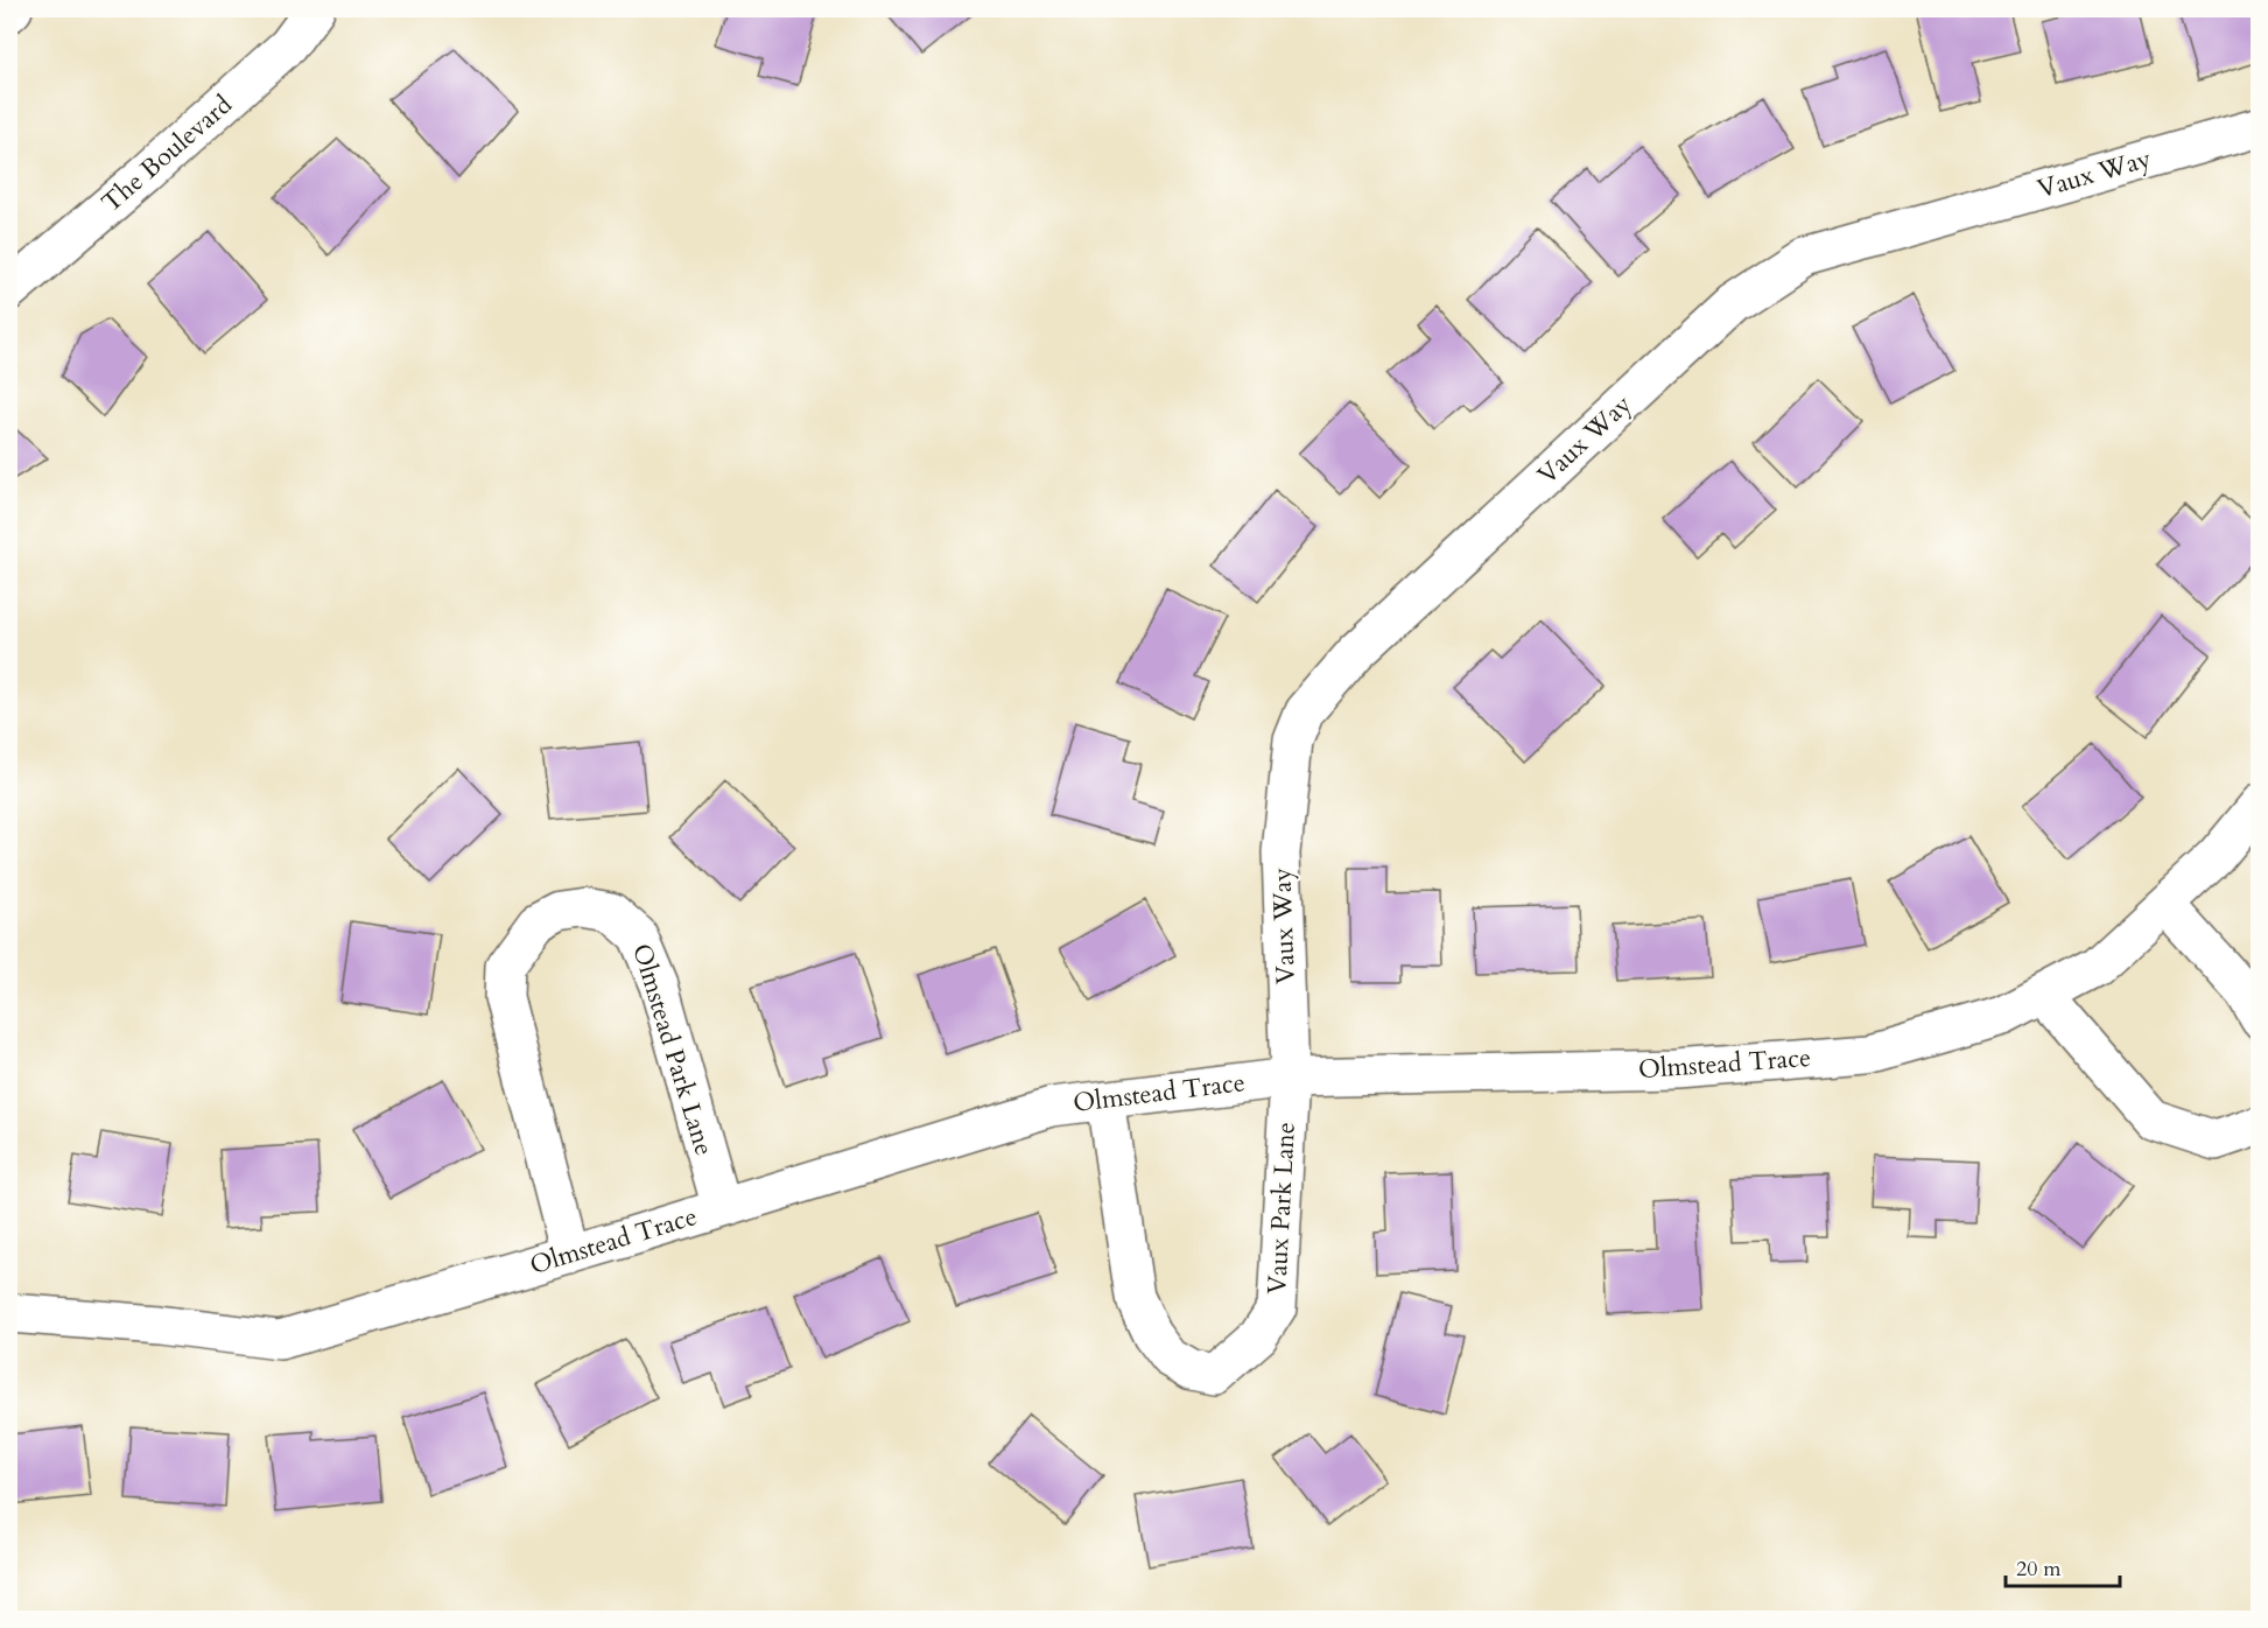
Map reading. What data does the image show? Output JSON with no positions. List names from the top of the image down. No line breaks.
{"streets":{"street":["The Boulevard","Vaux Way","Olmstead Park Lane","Olmstead Trace","Vaux Park Lane"]},"crossings":[["Vaux Way","Olmstead Trace"],["Vaux Way","Vaux Park Lane"],["Olmstead Park Lane","Olmstead Trace"],["Olmstead Trace","Vaux Park Lane"]],"scale_bar":"20 m"}
